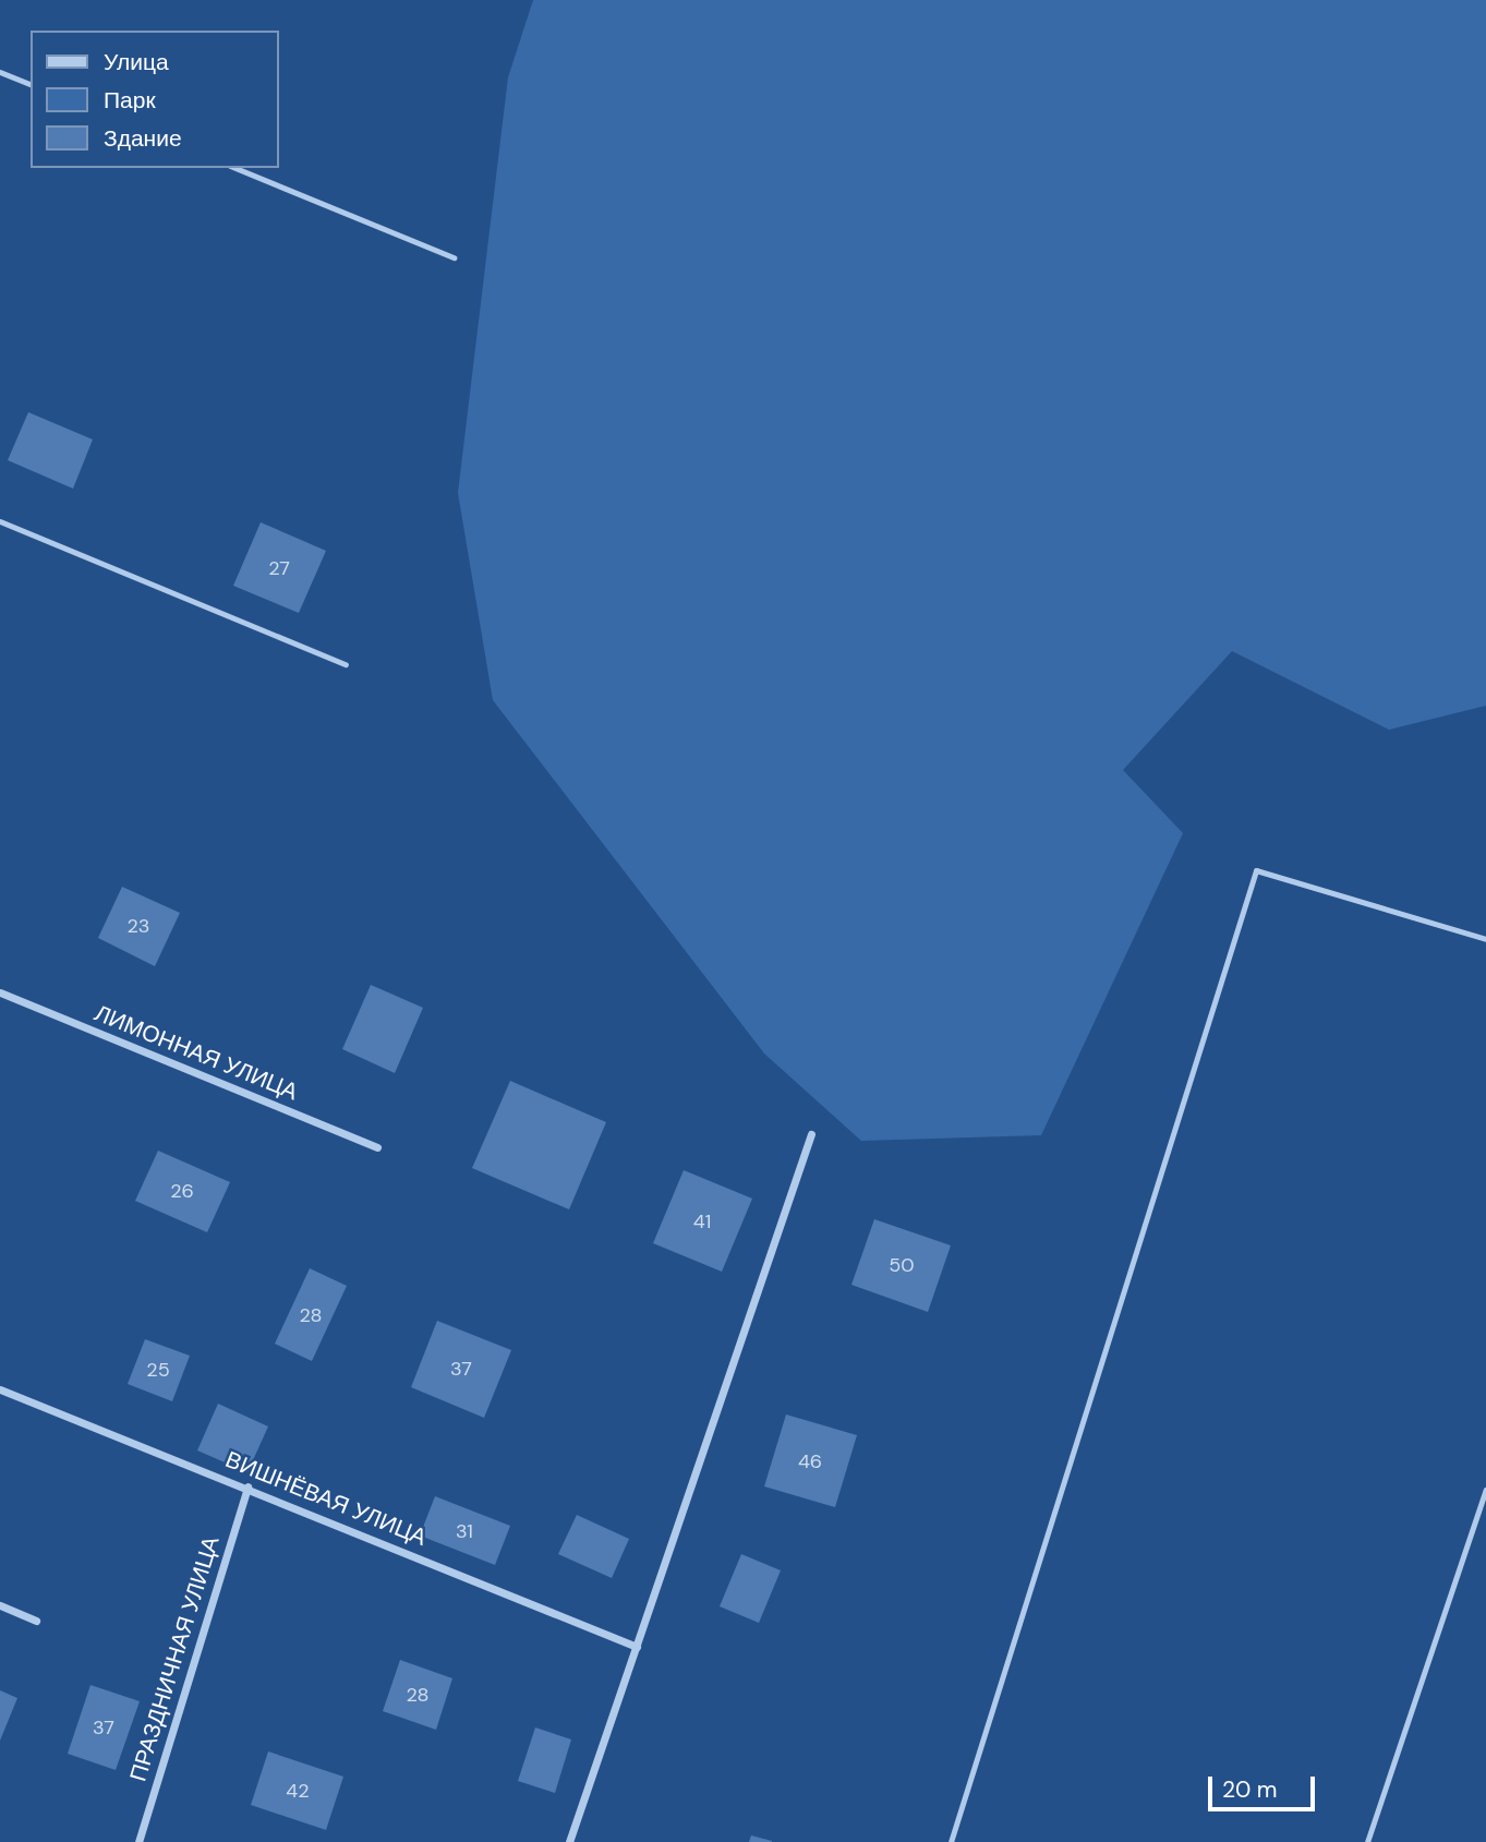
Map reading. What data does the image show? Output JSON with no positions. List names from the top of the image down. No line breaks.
{"streets":{"street":["ЛИМОННАЯ УЛИЦА","ВИШНЁВАЯ УЛИЦА","ПРАЗДНИЧНАЯ УЛИЦА"]},"crossings":[["ВИШНЁВАЯ УЛИЦА","ПРАЗДНИЧНАЯ УЛИЦА"]],"house_numbers":["27","23","26","41","50","28","37","25","46","31","28","37","42"],"legend":["Улица","Парк","Здание"],"scale_bar":"20 m"}
